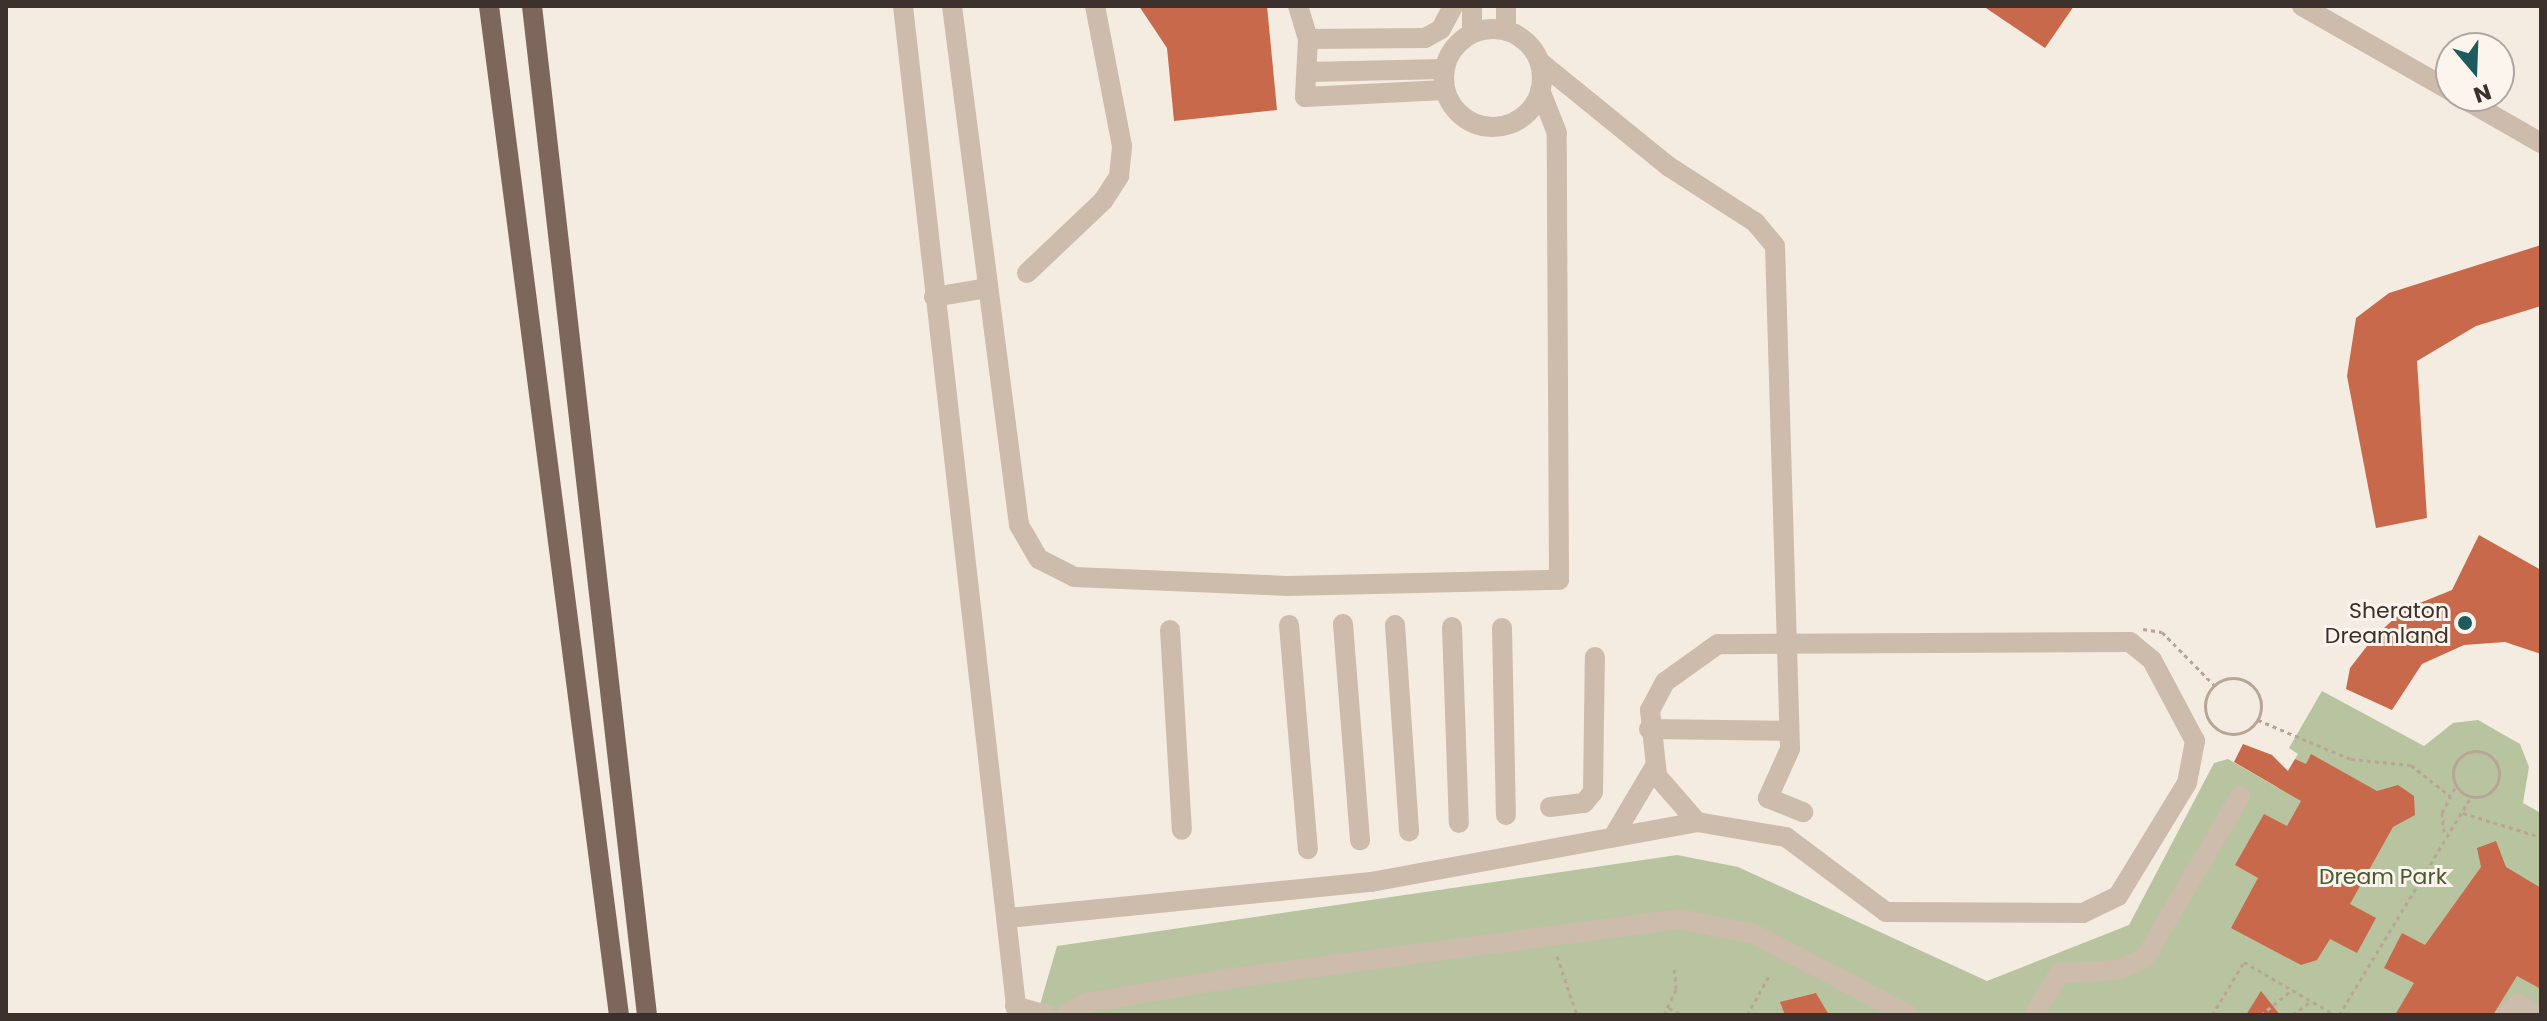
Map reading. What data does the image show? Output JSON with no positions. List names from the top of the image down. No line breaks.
{"parks":["Dream Park"],"places":["Sheraton Dreamland"],"north":"bottom"}
